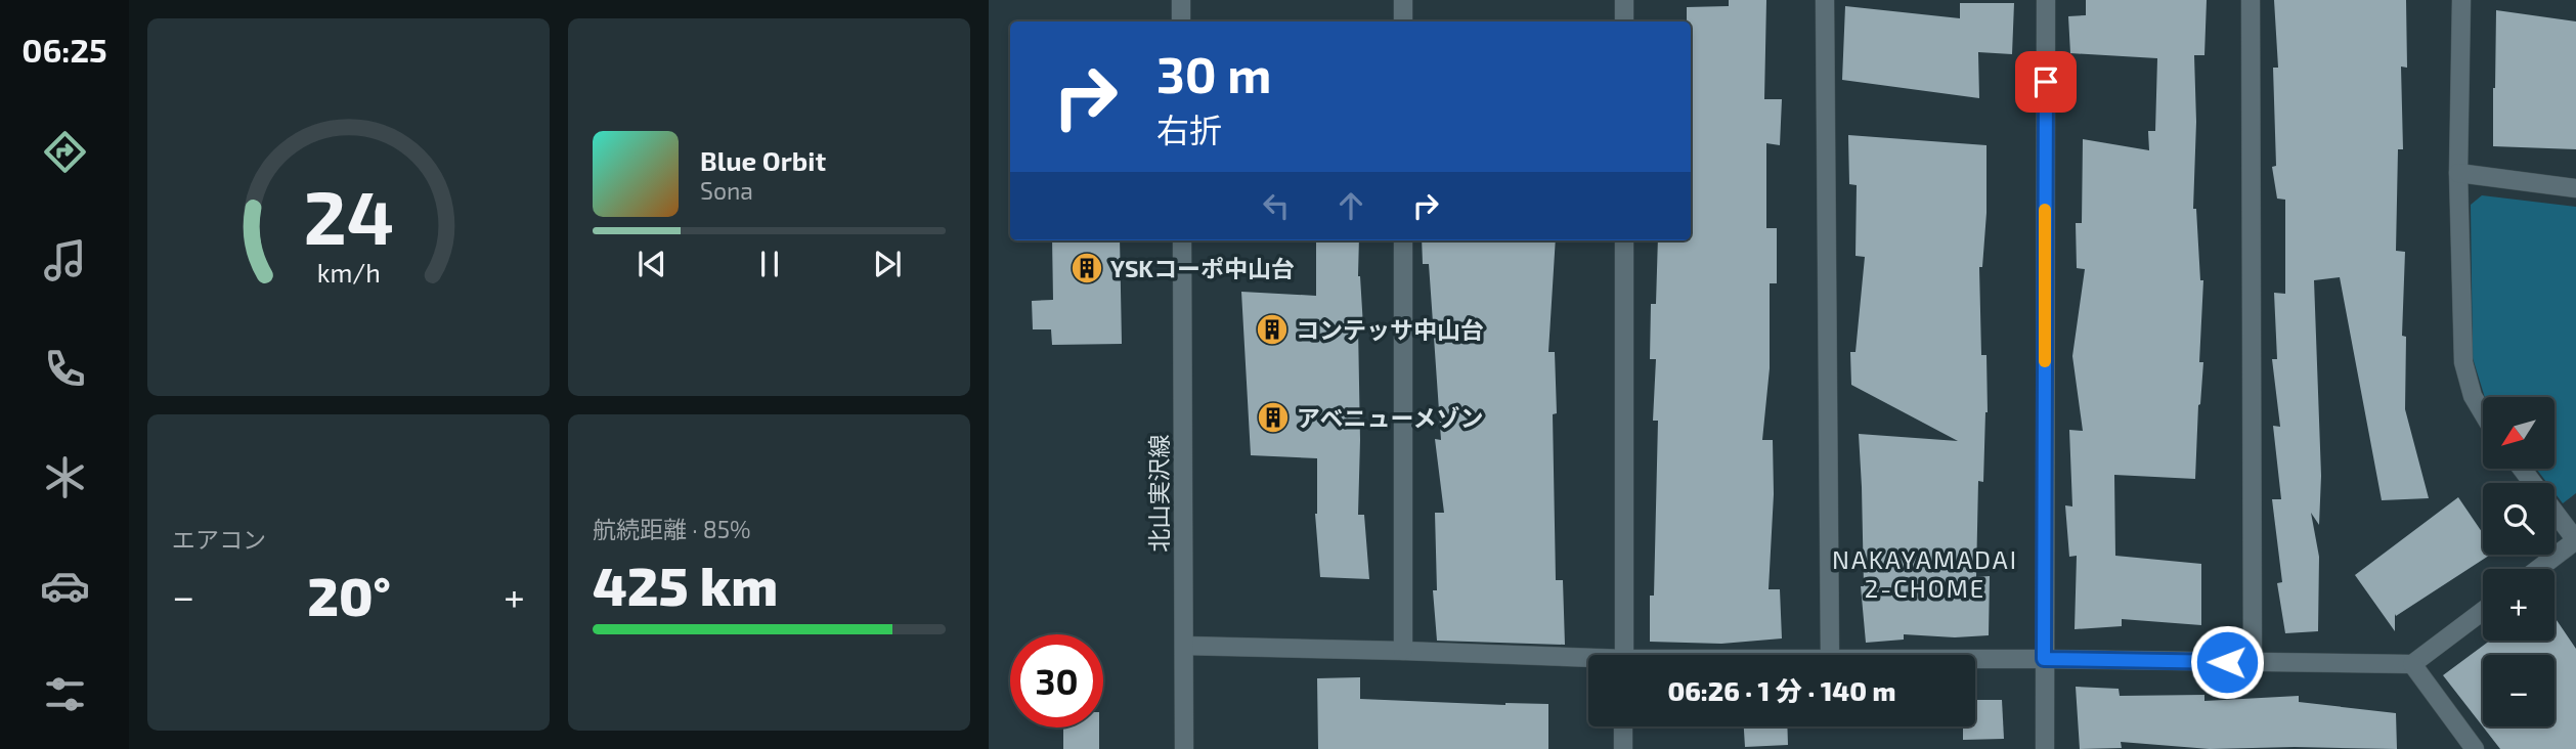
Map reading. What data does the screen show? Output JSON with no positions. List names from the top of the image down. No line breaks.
{"streets":{"street":["北山実沢線"]},"districts":["NAKAYAMADAI 2-CHOME"],"places":{"building":["YSKコーポ中山台","コンテッサ中山台","アベニューメゾン"]},"north":"bottom left","page":{"tabs":"06:25","turn":["30 m","右折"],"song":["Blue Orbit","Sona"],"map_buttons":["+","−"],"tile":["エアコン",["航続距離 · 85%","425 km"]],"heat":["−","20°","+"],"limit":"30","trip":"06:26 · 1 分 · 140 m","gauge":["24","km/h"]}}
